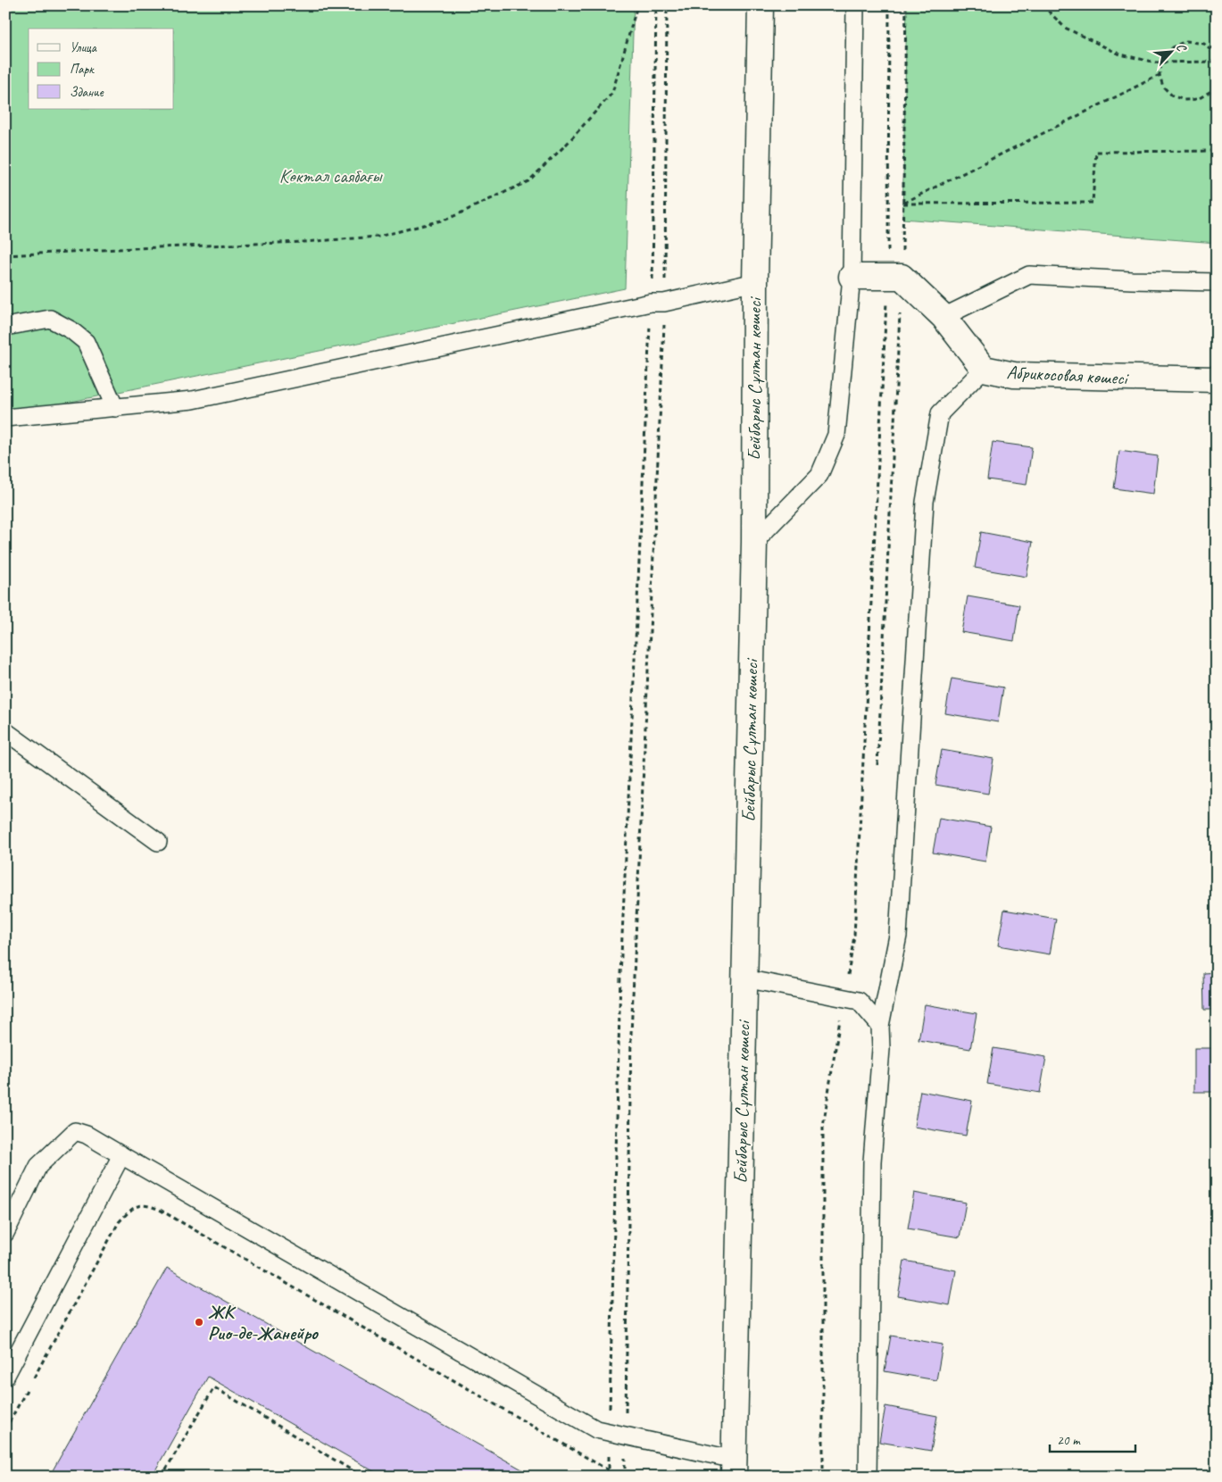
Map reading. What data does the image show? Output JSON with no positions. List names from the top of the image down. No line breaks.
{"streets":{"street":["Абрикосовая көшесі","Бейбарыс Сұлтан көшесі"]},"parks":["Көктал саябағы"],"places":["ЖК Рио-де-Жанейро"],"legend":["Улица","Парк","Здание"],"scale_bar":"20 m","north":"top right"}
